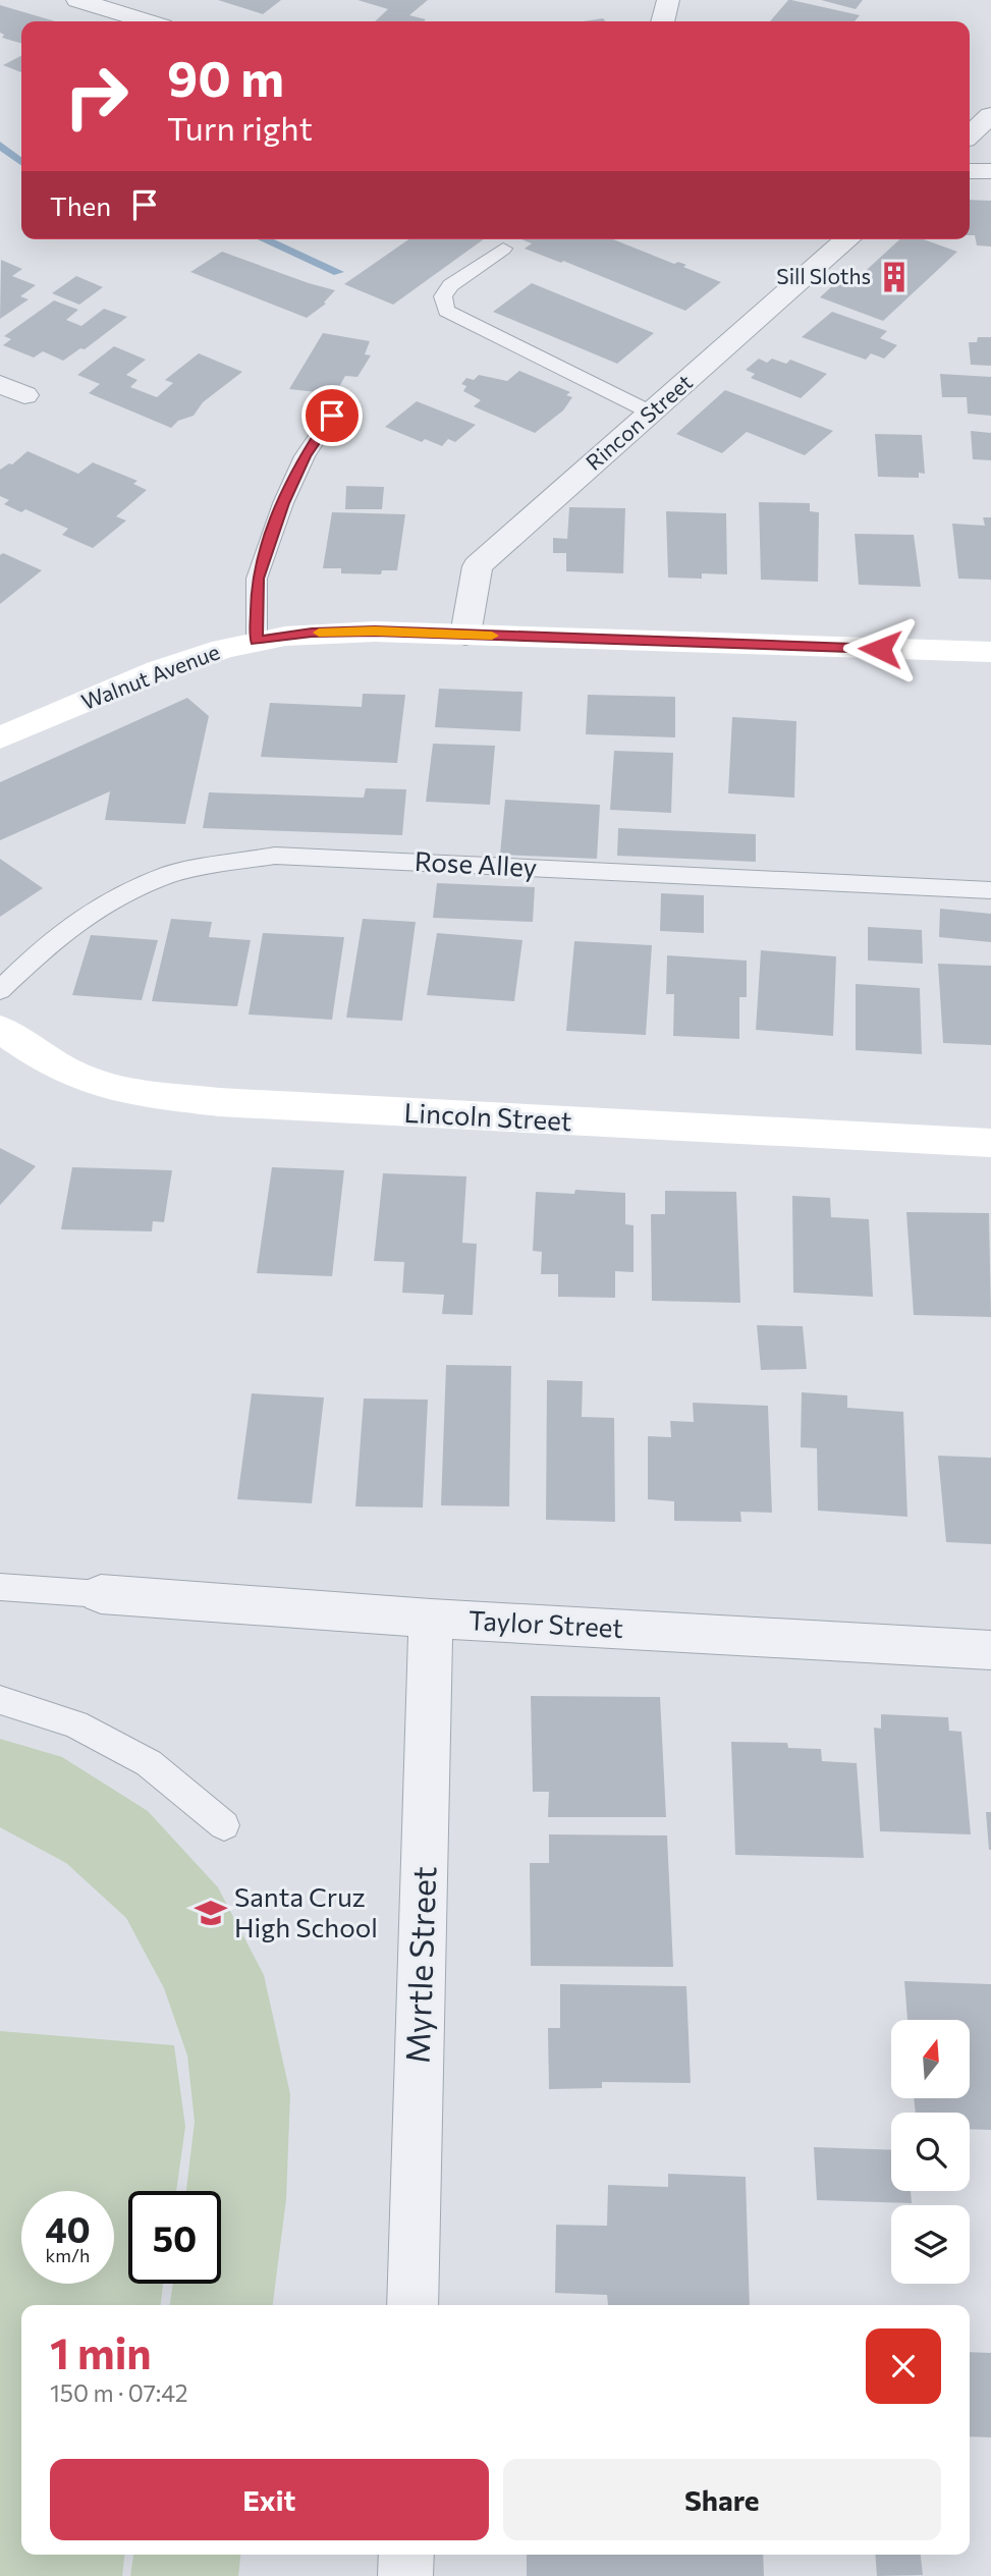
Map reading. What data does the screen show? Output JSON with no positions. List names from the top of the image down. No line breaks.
{"streets":{"main road":["Walnut Avenue","Lincoln Street"],"street":["Rincon Street","Taylor Street","Myrtle Street"],"lane":["Rose Alley"]},"crossings":[["Rincon Street","Walnut Avenue"],["Taylor Street","Myrtle Street"]],"places":{"building":["Sill Sloths"],"school or university":["Santa Cruz High School"]},"north":"top","page":{"turn":["90 m","Turn right"],"then":"Then","speed":"40 km/h","limit":"50","heading":["1 min","150 m · 07:42"],"buttons":["Exit","Share"]}}
